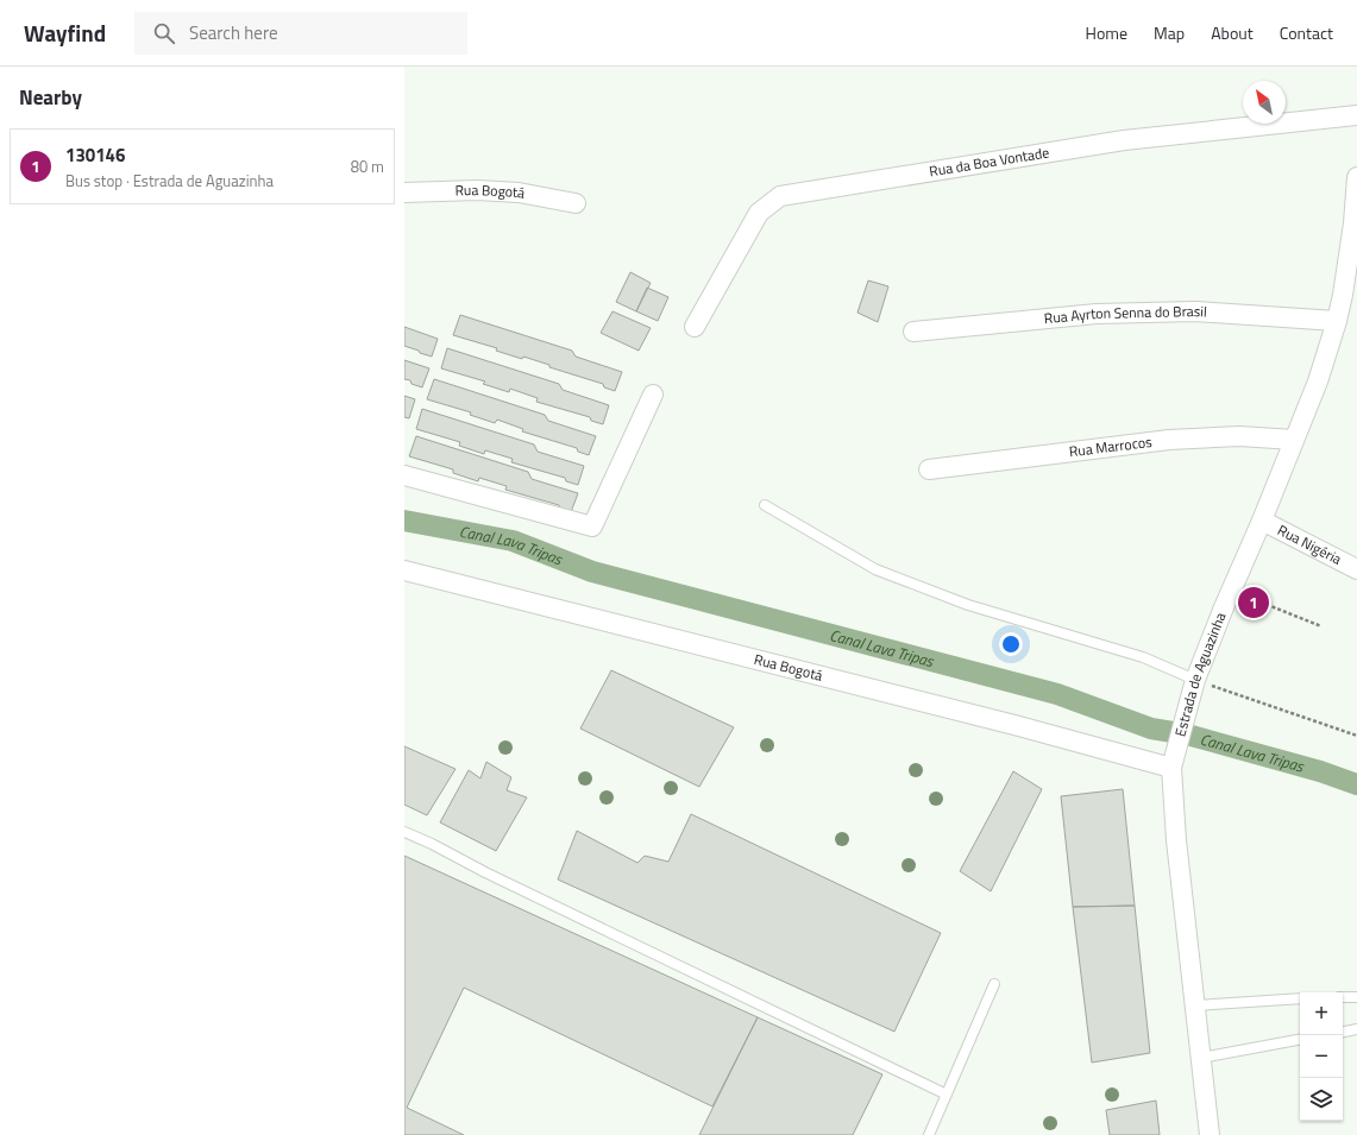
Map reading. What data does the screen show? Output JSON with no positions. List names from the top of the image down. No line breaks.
{"streets":{"street":["Rua da Boa Vontade","Rua Bogotá","Rua Ayrton Senna do Brasil","Rua Marrocos","Rua Nigéria","Estrada de Aguazinha"]},"crossings":[["Rua Bogotá","Estrada de Aguazinha"],["Rua Ayrton Senna do Brasil","Estrada de Aguazinha"],["Rua Marrocos","Estrada de Aguazinha"],["Rua Nigéria","Estrada de Aguazinha"]],"water":["Canal Lava Tripas"],"north":"top left","page":{"header":"Wayfind","search":"Search here","nav":["Home","Map","About","Contact"],"heading":"Nearby","list":[{"mark":"1","name":"130146","note":"Bus stop · Estrada de Aguazinha","value":"80 m"}],"pins":"1","map_buttons":["+","−"]}}
